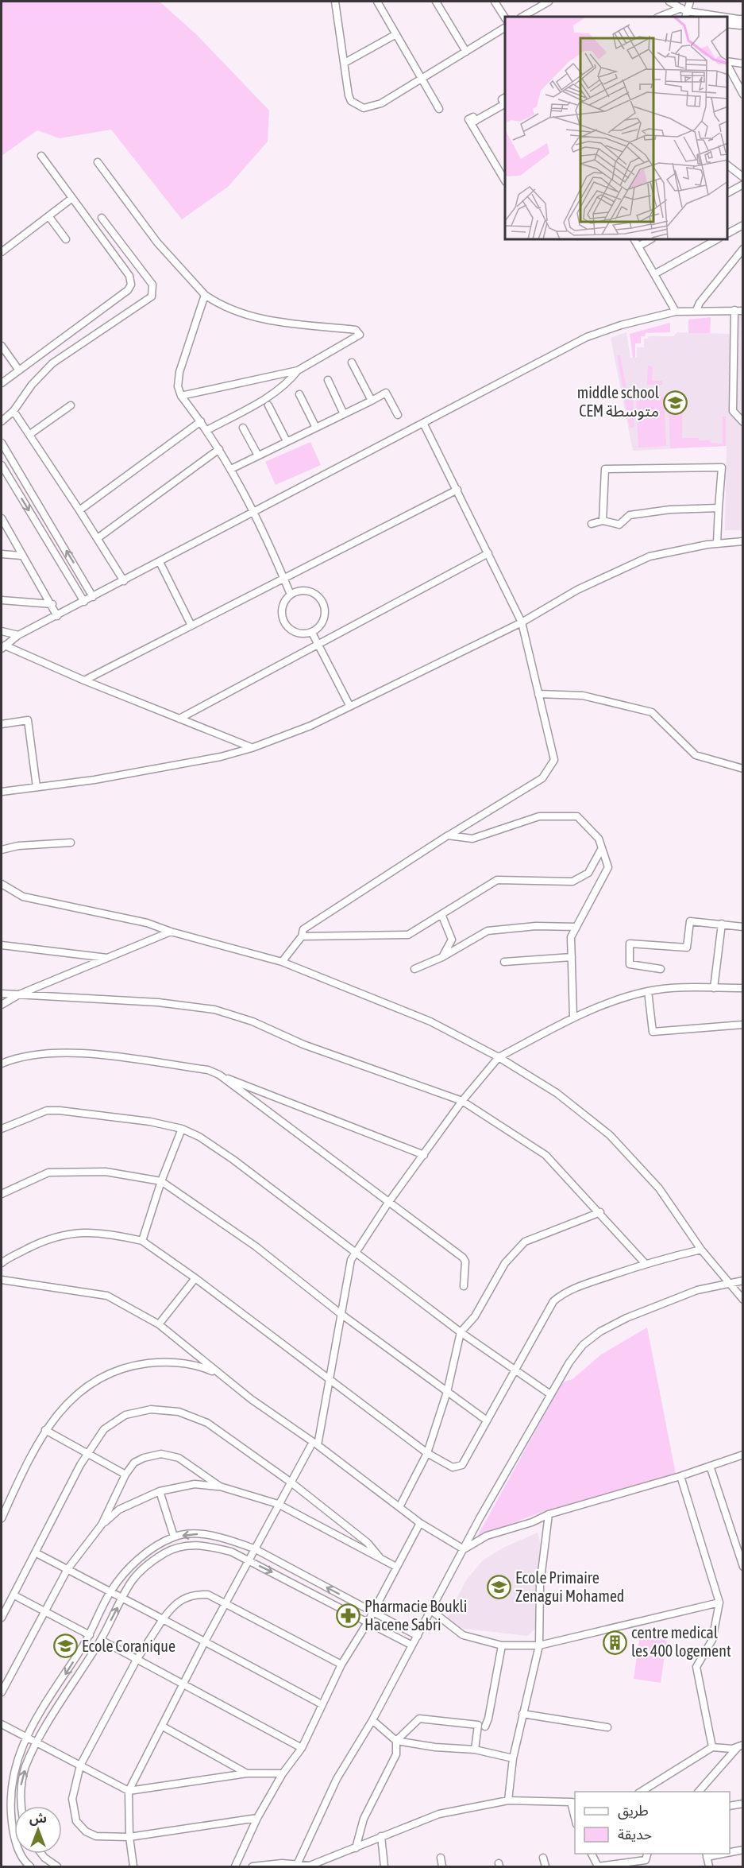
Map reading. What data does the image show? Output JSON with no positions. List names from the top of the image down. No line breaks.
{"places":{"school or university":["middle school CEM متوسطة","Ecole Primaire Zenagui Mohamed","Ecole Coranique"],"pharmacy":["Pharmacie Boukli Hacene Sabri"],"building":["centre medical les 400 logement"]},"legend":["طريق","حديقة"],"north":"top"}
